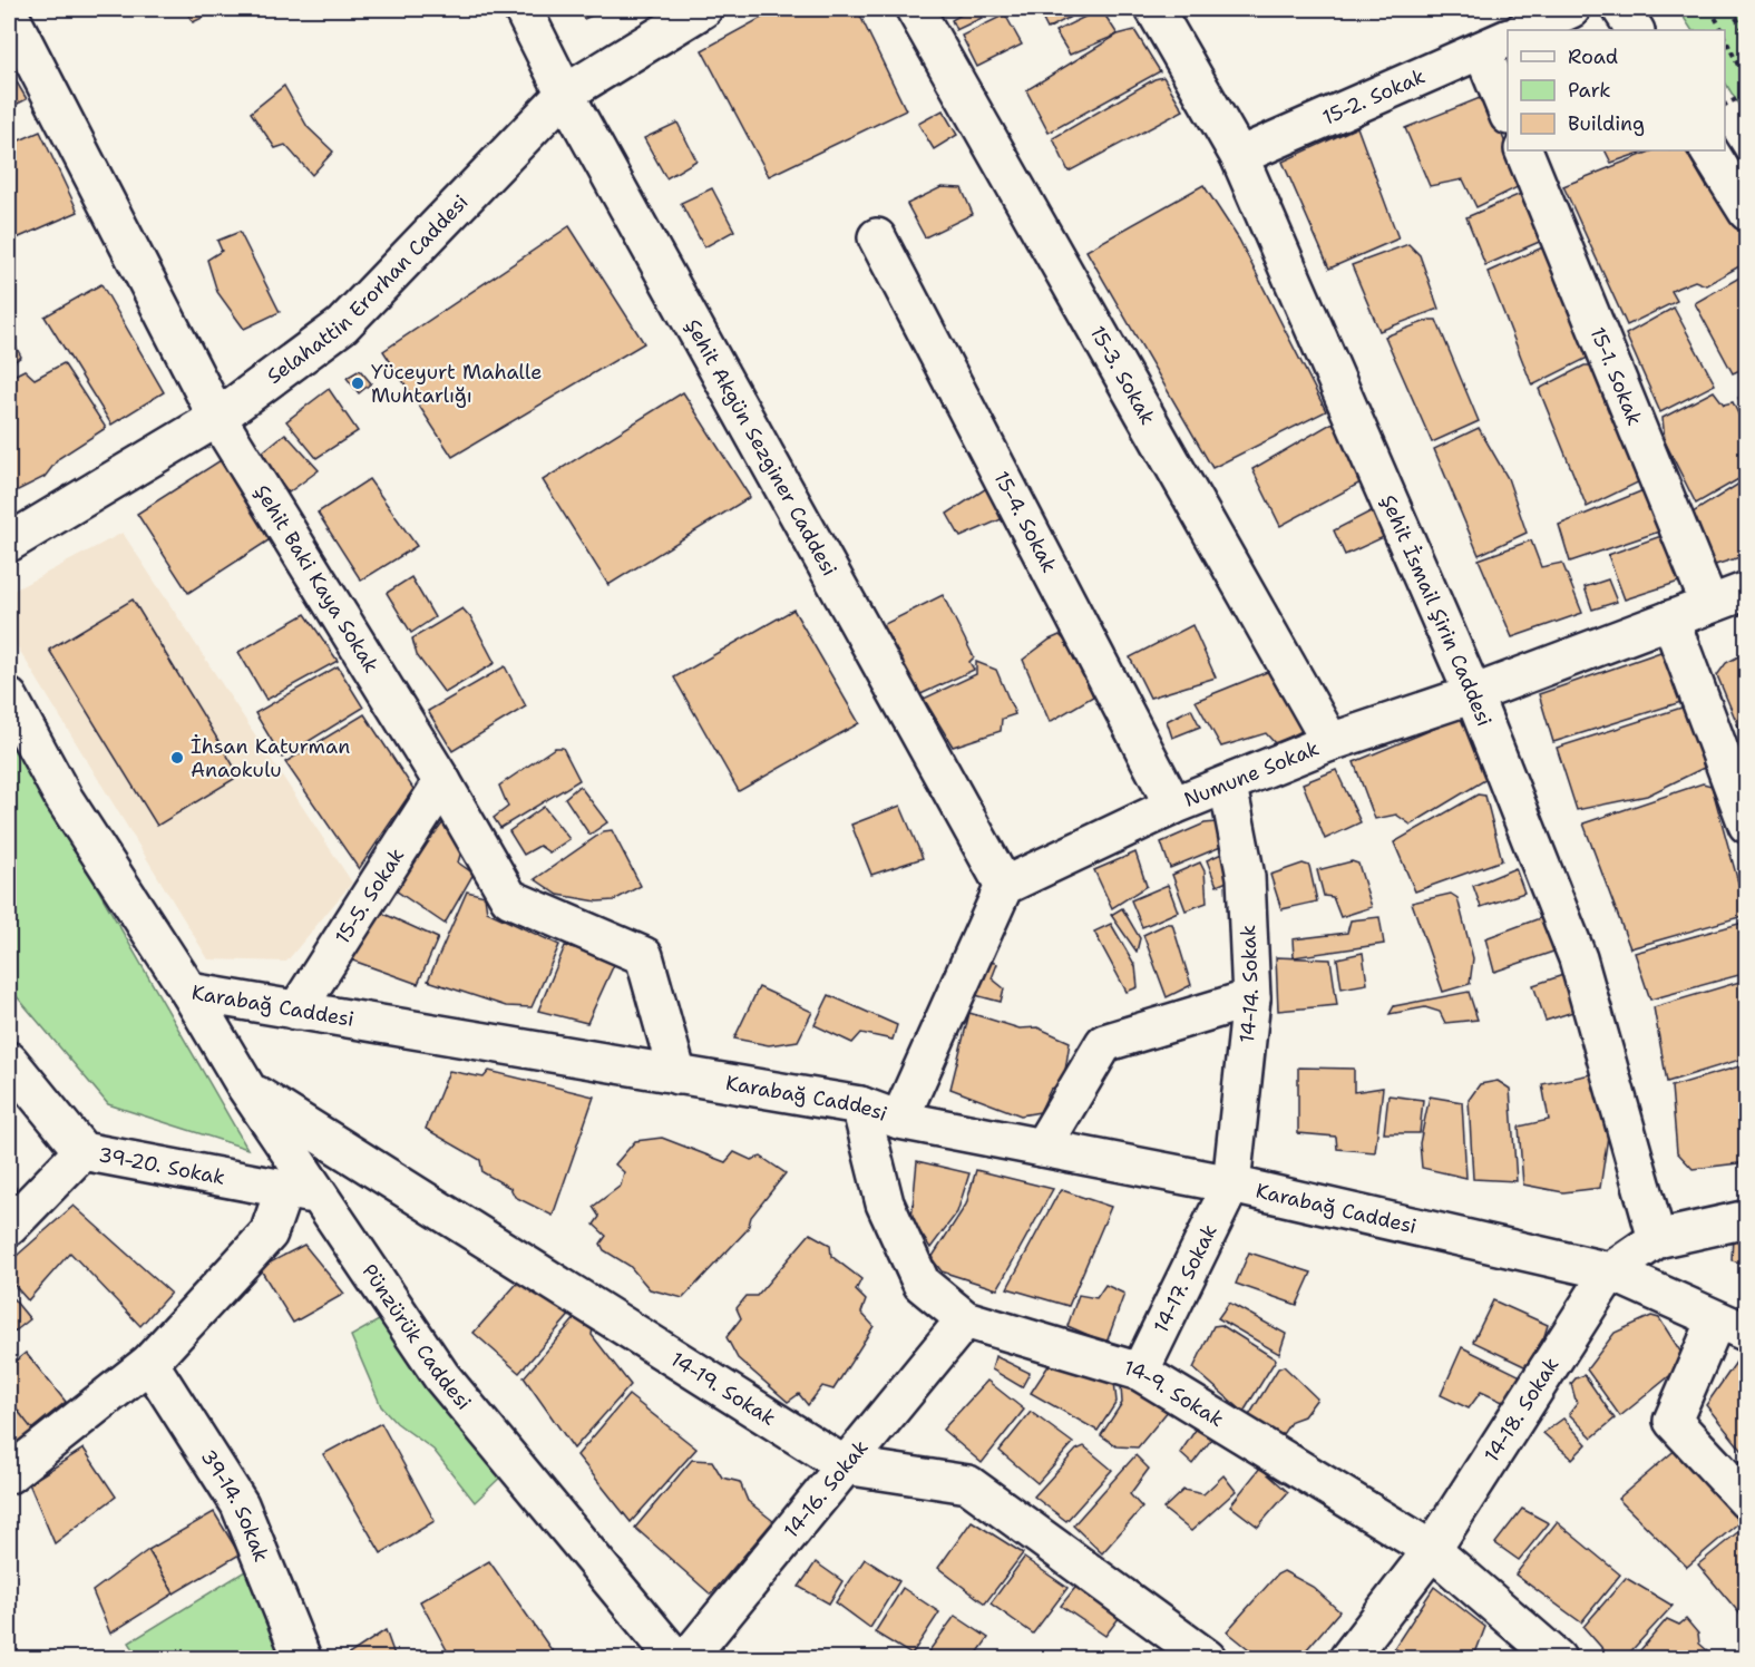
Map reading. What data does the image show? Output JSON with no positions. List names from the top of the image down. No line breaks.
{"streets":{"street":["15-2. Sokak","Selahattin Erorhan Caddesi","15-3. Sokak","15-1. Sokak","Şehit Akgün Sezginer Caddesi","15-4. Sokak","Şehit Baki Kaya Sokak","Şehit İsmail Şirin Caddesi","Numune Sokak","15-5. Sokak","14-14. Sokak","Karabağ Caddesi","39-20. Sokak","14-17. Sokak","Pünzürük Caddesi","14-19. Sokak","14-9. Sokak","14-18. Sokak","14-16. Sokak","39-14. Sokak"]},"crossings":[["15-2. Sokak","Şehit İsmail Şirin Caddesi"],["Selahattin Erorhan Caddesi","Şehit Akgün Sezginer Caddesi"],["Selahattin Erorhan Caddesi","Şehit Baki Kaya Sokak"],["15-3. Sokak","Numune Sokak"],["15-1. Sokak","Numune Sokak"],["Şehit Akgün Sezginer Caddesi","Numune Sokak"],["15-4. Sokak","Numune Sokak"],["Şehit Baki Kaya Sokak","15-5. Sokak"],["Şehit Baki Kaya Sokak","Karabağ Caddesi"],["Şehit İsmail Şirin Caddesi","Numune Sokak"],["Numune Sokak","14-14. Sokak"],["15-5. Sokak","Karabağ Caddesi"],["14-14. Sokak","Karabağ Caddesi"],["14-14. Sokak","14-17. Sokak"],["Karabağ Caddesi","14-17. Sokak"],["Karabağ Caddesi","Pünzürük Caddesi"],["Karabağ Caddesi","14-9. Sokak"],["Karabağ Caddesi","14-18. Sokak"],["39-20. Sokak","Pünzürük Caddesi"],["14-17. Sokak","14-9. Sokak"],["Pünzürük Caddesi","14-19. Sokak"],["14-19. Sokak","14-16. Sokak"],["14-9. Sokak","14-18. Sokak"],["14-9. Sokak","14-16. Sokak"]],"places":["Yüceyurt Mahalle Muhtarlığı","İhsan Katurman Anaokulu"],"legend":["Road","Park","Building"]}
